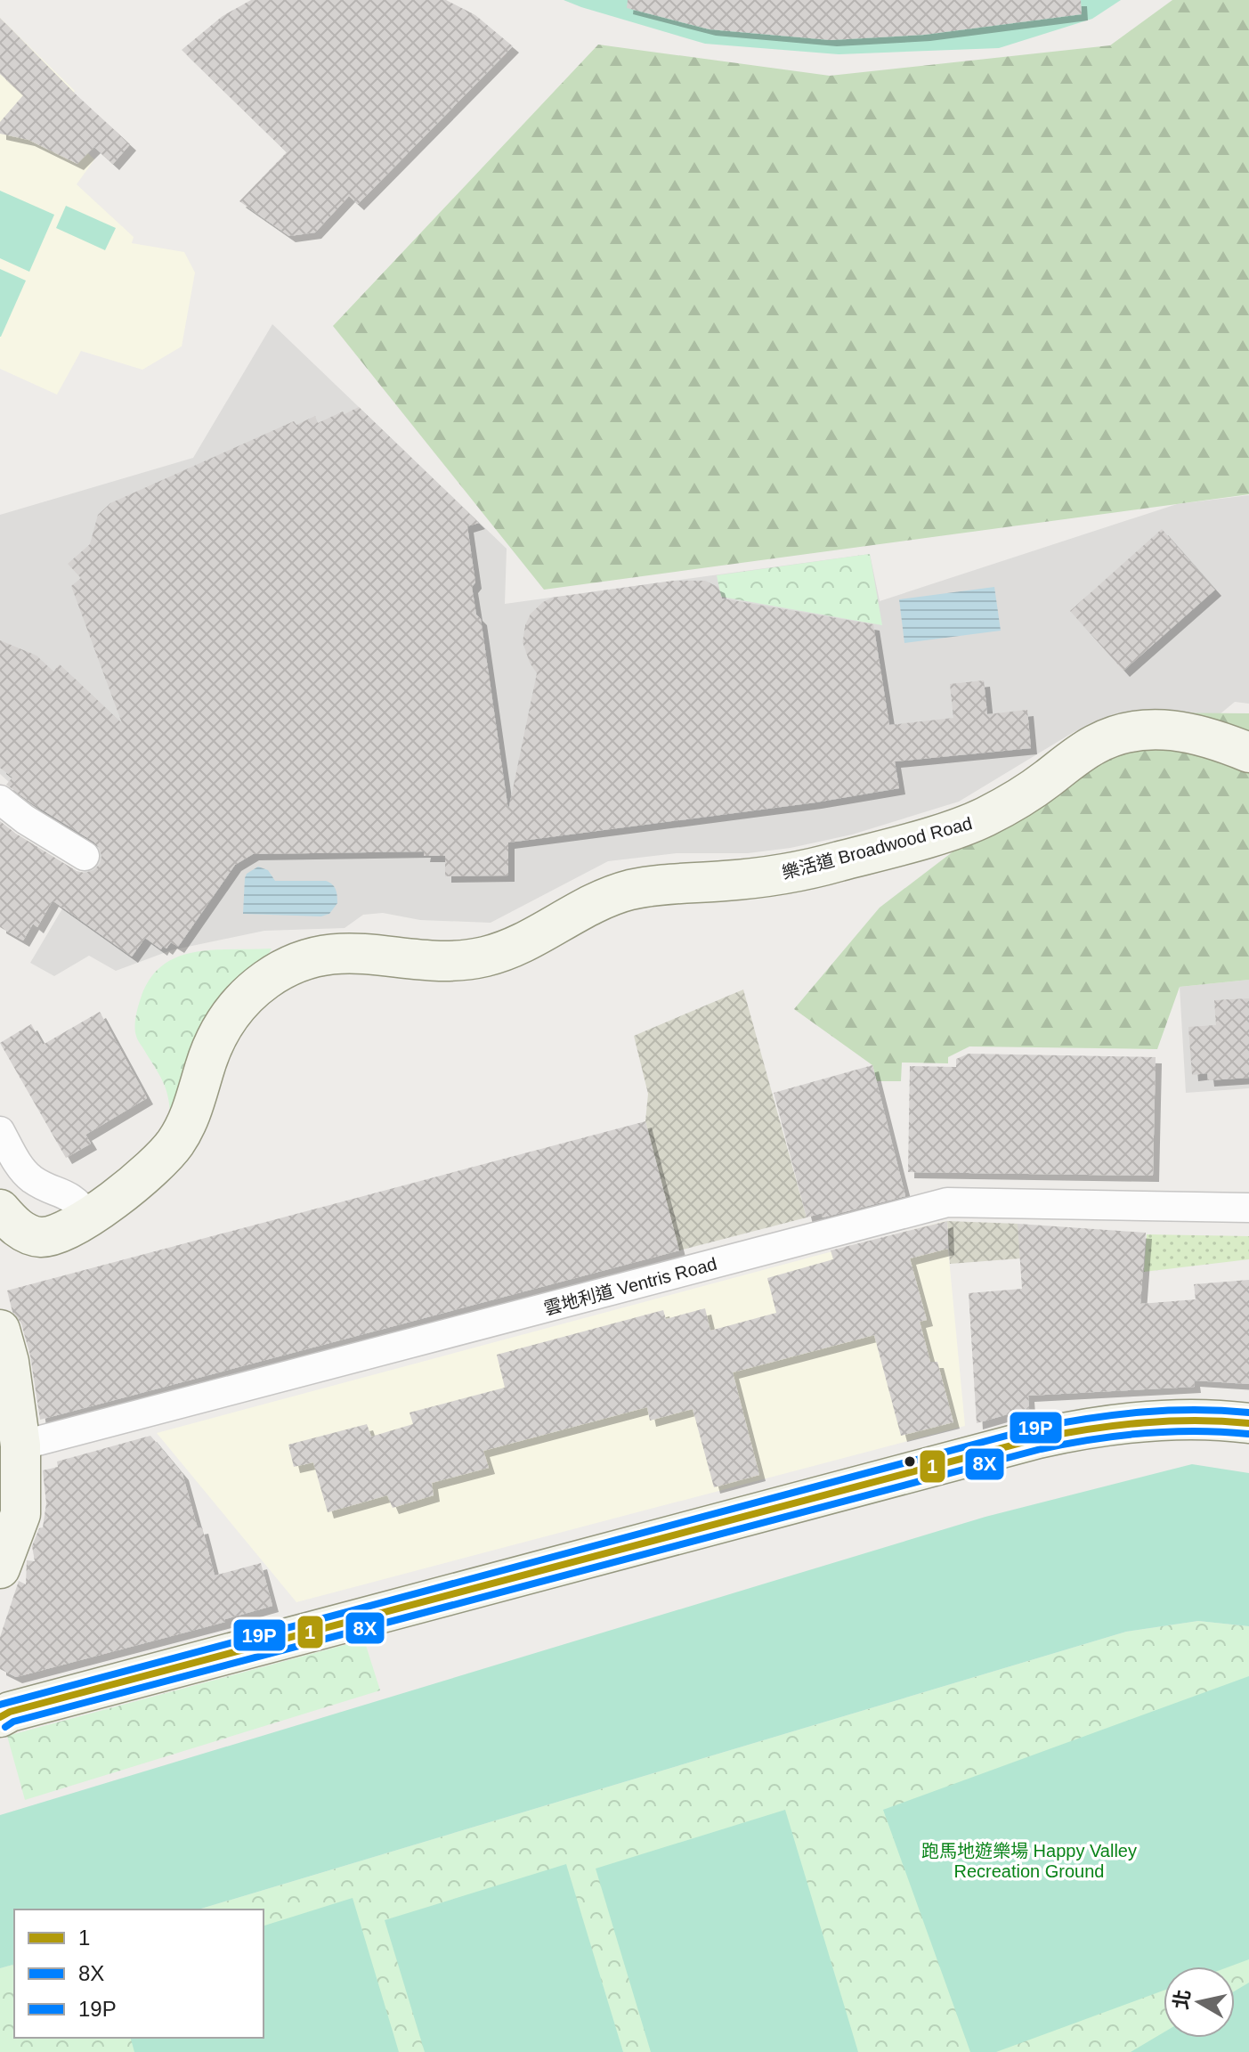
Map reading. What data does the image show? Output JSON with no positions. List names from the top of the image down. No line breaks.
{"streets":{"street":["樂活道 Broadwood Road","雲地利道 Ventris Road"]},"parks":["跑馬地遊樂場 Happy Valley Recreation Ground"],"lines":["transit line 19P","transit line 1","transit line 8X"],"legend":["1","8X","19P"],"north":"left"}
